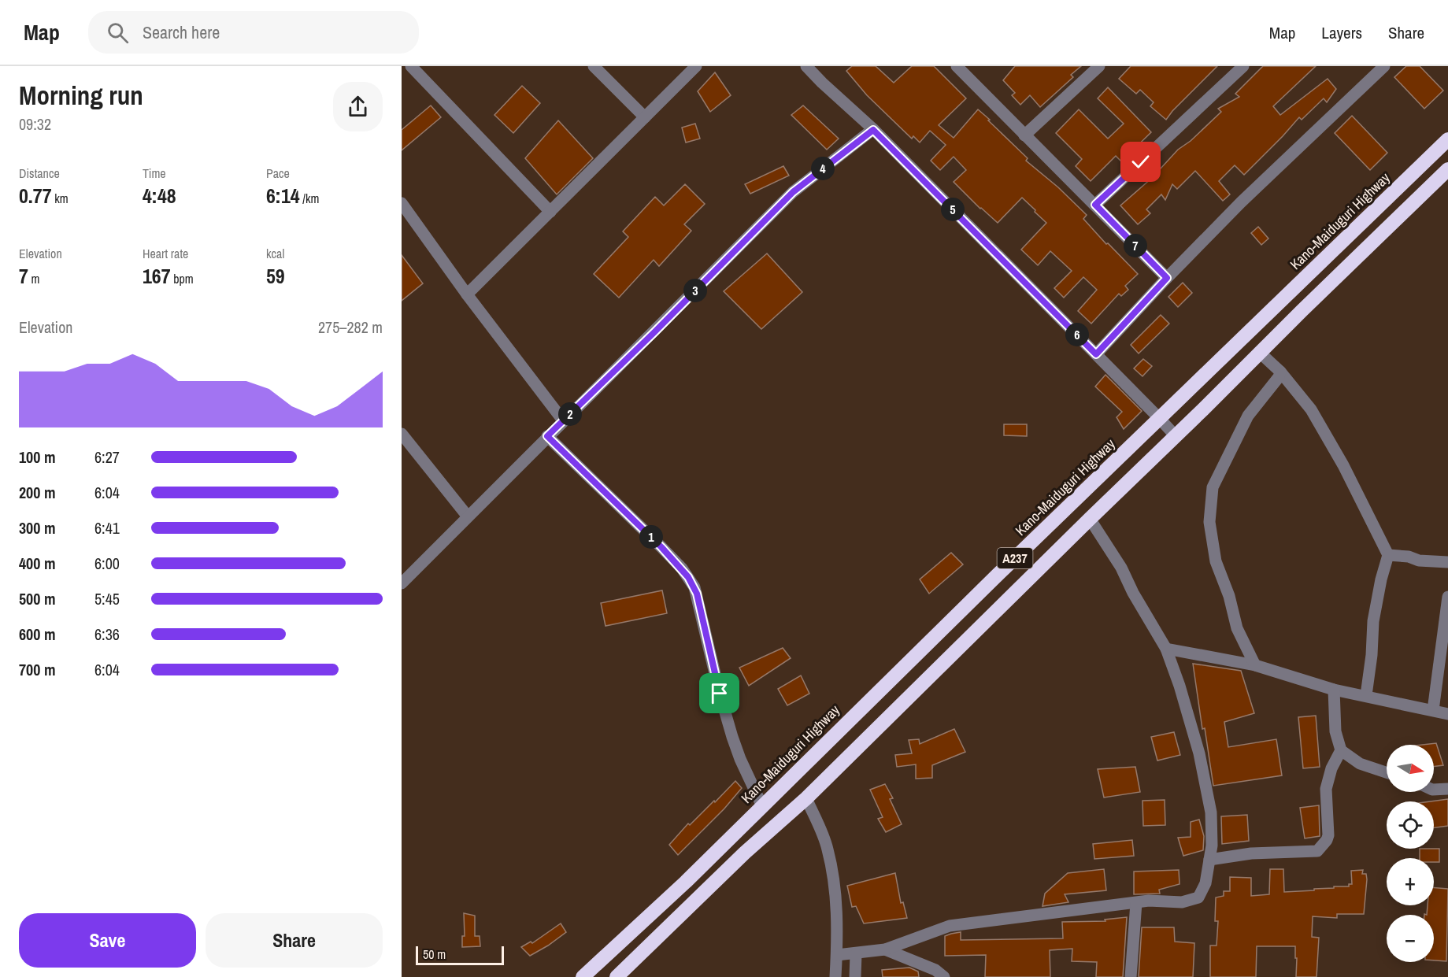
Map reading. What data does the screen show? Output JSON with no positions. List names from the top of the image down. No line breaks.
{"streets":{"highway":["Kano-Maiduguri Highway","A237"]},"scale_bar":"50 m","north":"right","page":{"header":"Map","search":"Search here","nav":["Map","Layers","Share"],"heading":["Morning run","09:32"],"stats":[["Distance","0.77 km"],["Time","4:48"],["Pace","6:14 /km"],["Elevation","7 m"],["Heart rate","167 bpm"],["kcal","59"]],"pins":["4","5","7","3","6","2","1"],"chart":["Elevation","275–282 m"],"list":[{"name":"100 m","note":"6:27"},{"name":"200 m","note":"6:04"},{"name":"300 m","note":"6:41"},{"name":"400 m","note":"6:00"},{"name":"500 m","note":"5:45"},{"name":"600 m","note":"6:36"},{"name":"700 m","note":"6:04"}],"map_buttons":["+","−"],"buttons":["Save","Share"],"scale":"50 m"}}
